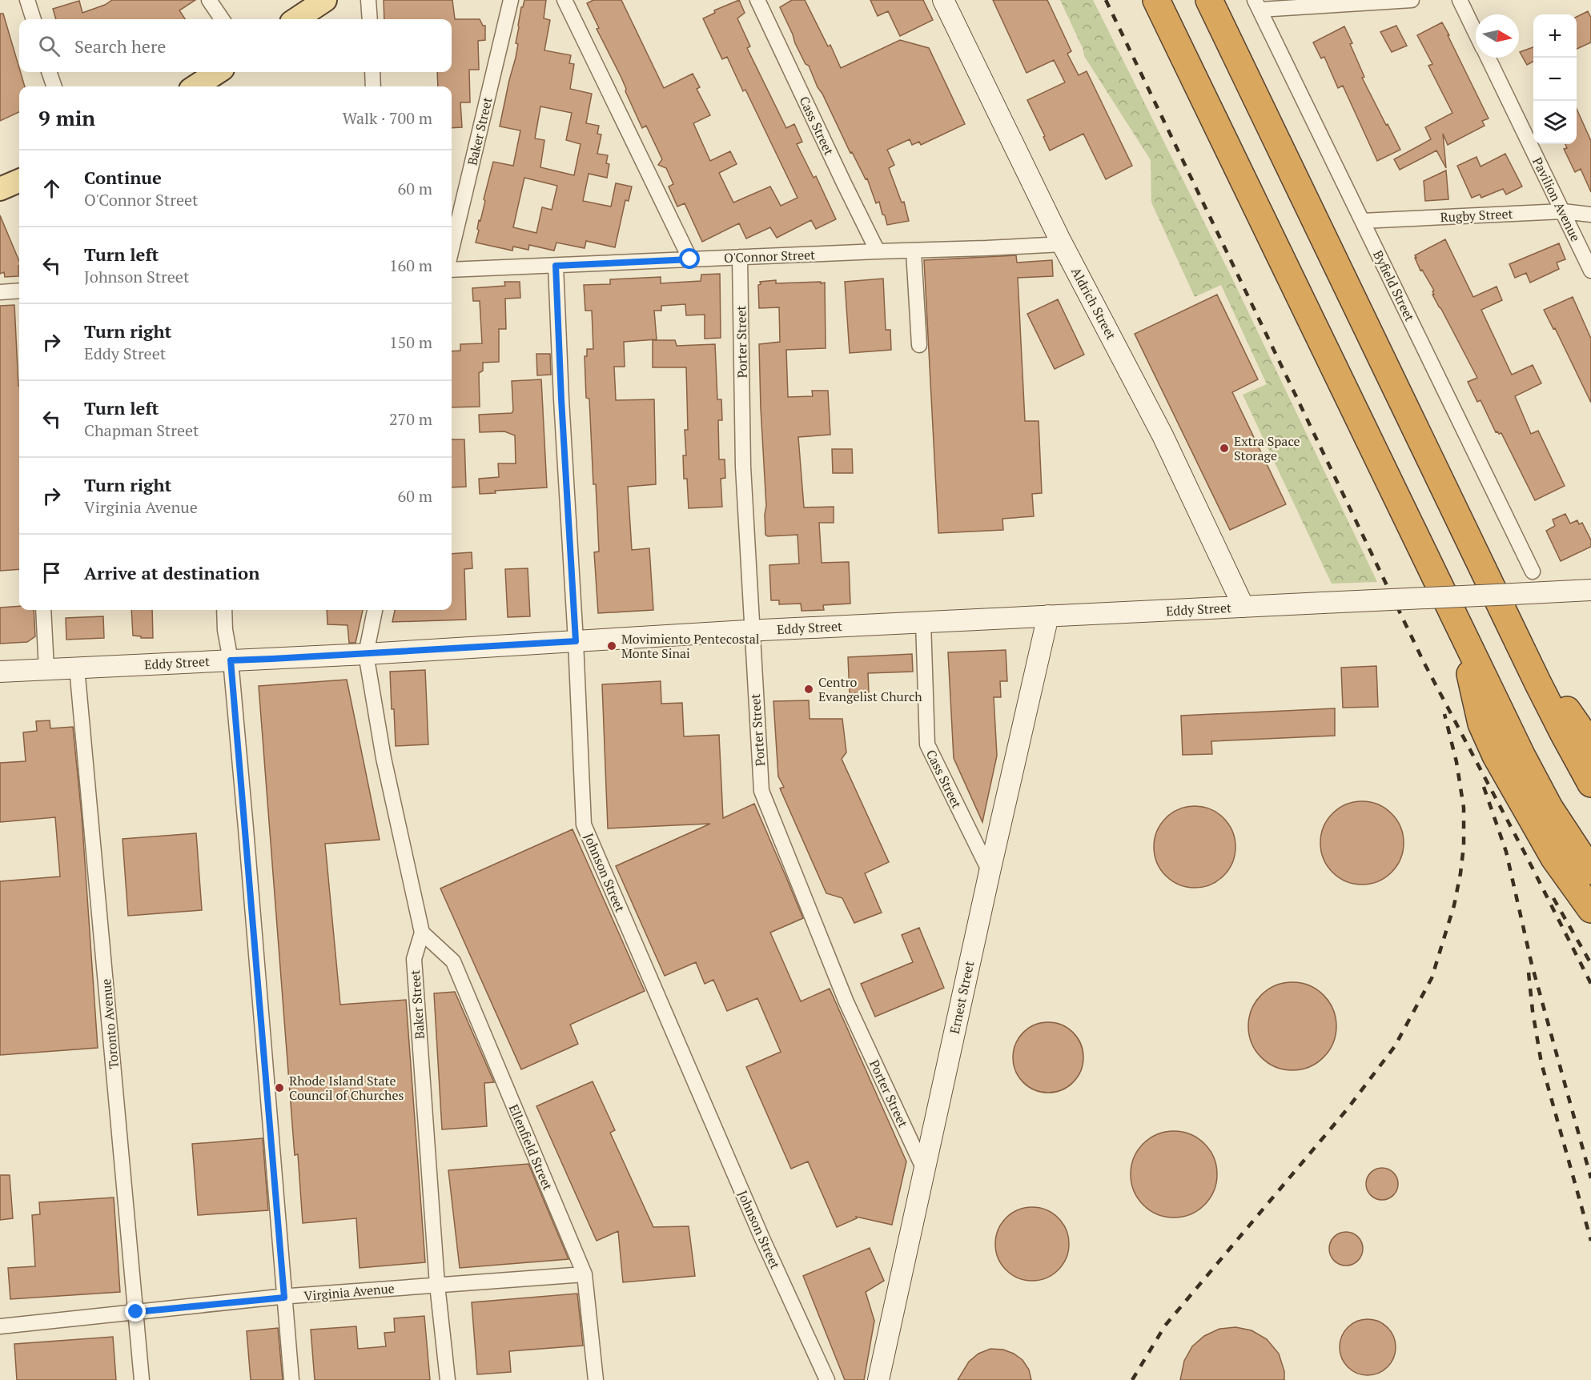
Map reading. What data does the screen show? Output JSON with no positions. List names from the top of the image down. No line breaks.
{"streets":{"main road":["Aldrich Street","Eddy Street","Ernest Street"],"street":["Cass Street","Baker Street","Pavilion Avenue","Rugby Street","O'Connor Street","Byfield Street","Porter Street","Johnson Street","Toronto Avenue","Ellenfield Street","Virginia Avenue"]},"crossings":[["Cass Street","O'Connor Street"],["Cass Street","Eddy Street"],["Cass Street","Ernest Street"],["Baker Street","Eddy Street"],["Baker Street","Ellenfield Street"],["Baker Street","Virginia Avenue"],["Pavilion Avenue","Rugby Street"],["Rugby Street","Byfield Street"],["O'Connor Street","Aldrich Street"],["O'Connor Street","Porter Street"],["O'Connor Street","Johnson Street"],["Aldrich Street","Eddy Street"],["Porter Street","Eddy Street"],["Porter Street","Ernest Street"],["Eddy Street","Johnson Street"],["Eddy Street","Ernest Street"],["Eddy Street","Toronto Avenue"],["Toronto Avenue","Virginia Avenue"],["Ellenfield Street","Virginia Avenue"]],"places":["Extra Space Storage","Movimiento Pentecostal Monte Sinai","Centro Evangelist Church","Rhode Island State Council of Churches"],"north":"right","page":{"map_buttons":["+","−"],"search":"Search here","heading":["9 min","Walk · 700 m"],"list":[["Continue","O'Connor Street","60 m"],["Turn left","Johnson Street","160 m"],["Turn right","Eddy Street","150 m"],["Turn left","Chapman Street","270 m"],["Turn right","Virginia Avenue","60 m"],"Arrive at destination"]}}
